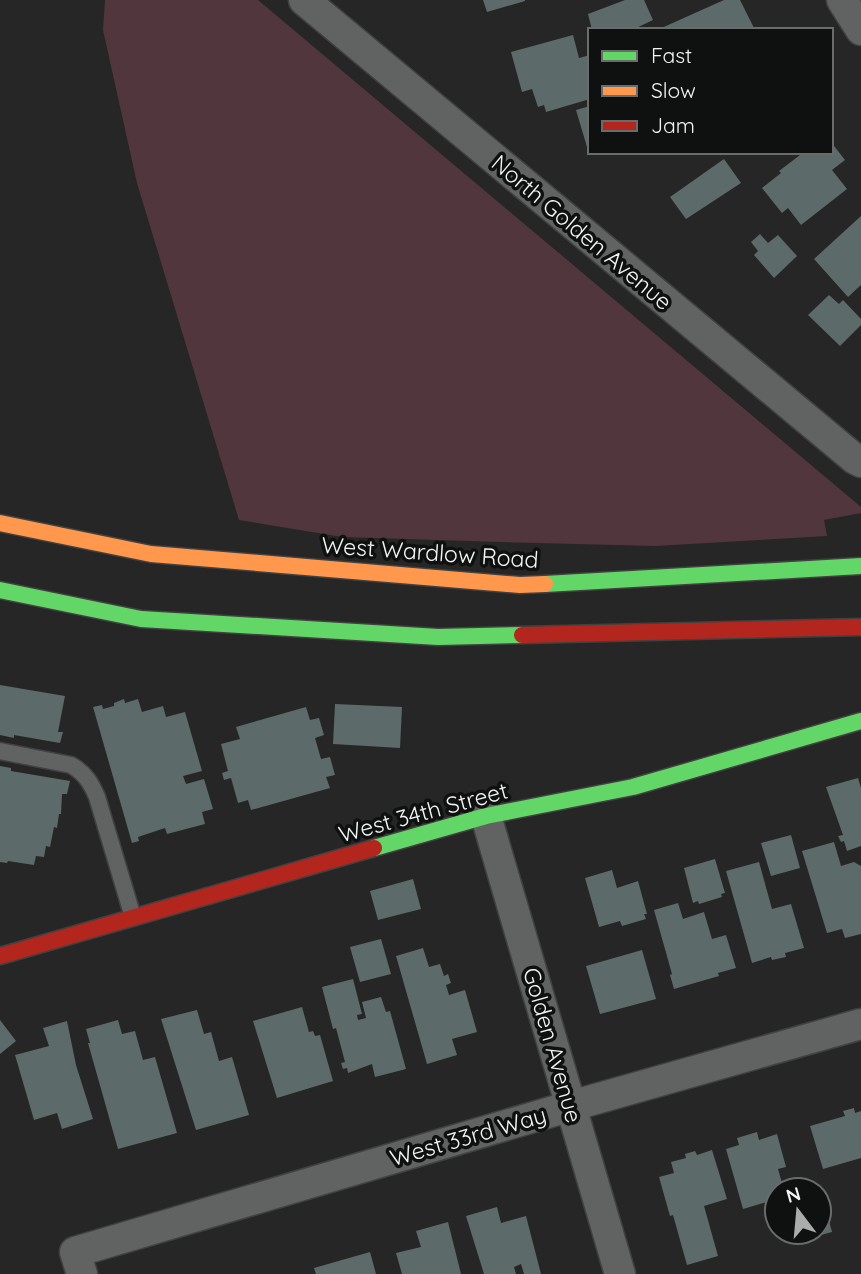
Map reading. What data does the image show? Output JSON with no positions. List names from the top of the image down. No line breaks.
{"streets":{"main road":["West Wardlow Road","West 34th Street"],"street":["North Golden Avenue","Golden Avenue","West 33rd Way"]},"crossings":[["West 34th Street","Golden Avenue"],["Golden Avenue","West 33rd Way"]],"legend":["Fast","Slow","Jam"],"north":"top"}
